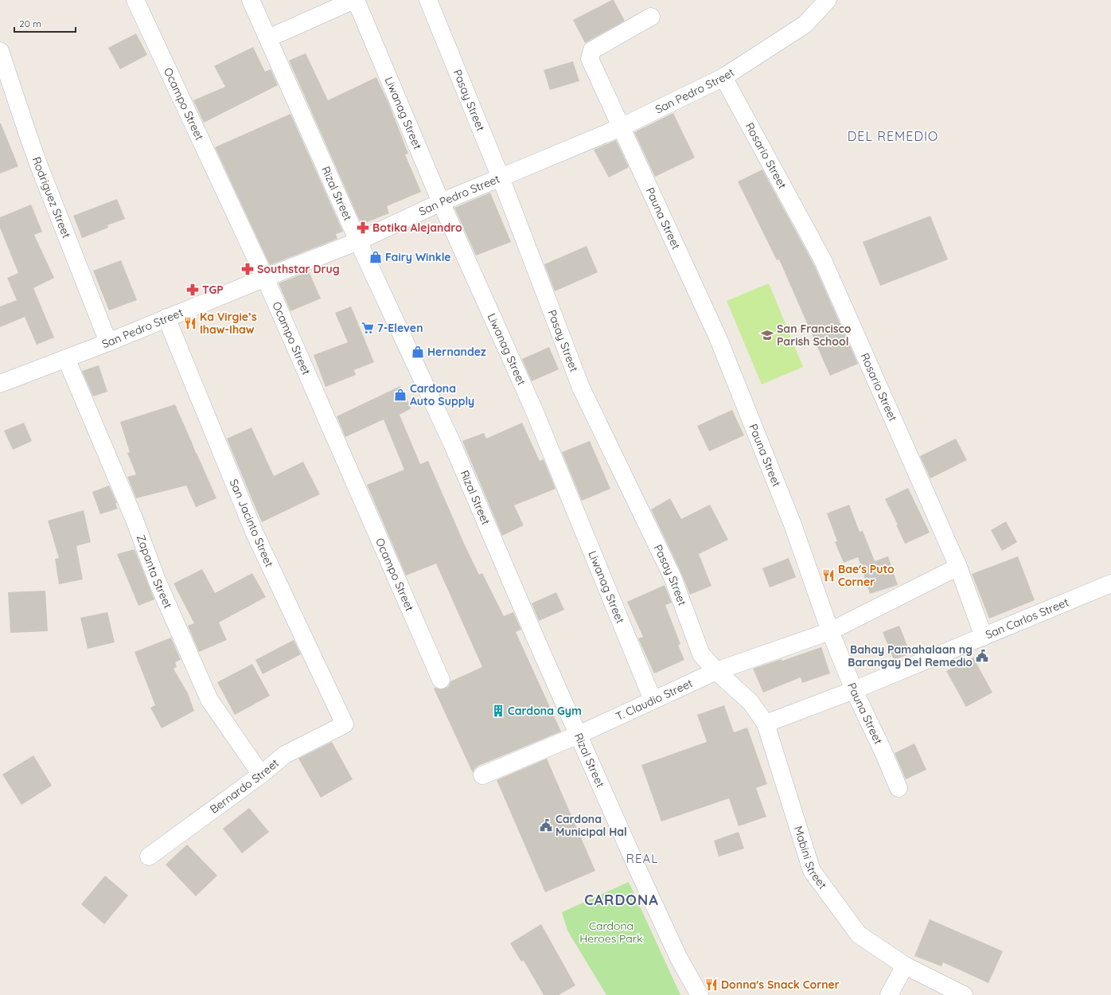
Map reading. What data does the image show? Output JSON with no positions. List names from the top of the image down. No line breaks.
{"streets":{"street":["San Pedro Street","Pasay Street","Ocampo Street","Liwanag Street","Rosario Street","Rizal Street","Rodriguez Street","Pauna Street","San Jacinto Street","Zapanta Street","San Carlos Street","T. Claudio Street","Bernardo Street","Mabini Street"]},"crossings":[["San Pedro Street","Pasay Street"],["San Pedro Street","Ocampo Street"],["San Pedro Street","Liwanag Street"],["San Pedro Street","Rosario Street"],["San Pedro Street","Rizal Street"],["San Pedro Street","Rodriguez Street"],["San Pedro Street","Pauna Street"],["San Pedro Street","San Jacinto Street"],["San Pedro Street","Zapanta Street"],["Pasay Street","T. Claudio Street"],["Pasay Street","Mabini Street"],["Liwanag Street","T. Claudio Street"],["Rosario Street","San Carlos Street"],["Rosario Street","T. Claudio Street"],["Rizal Street","T. Claudio Street"],["Pauna Street","San Carlos Street"],["Pauna Street","T. Claudio Street"],["San Jacinto Street","Bernardo Street"],["Zapanta Street","Bernardo Street"],["San Carlos Street","Mabini Street"],["T. Claudio Street","Mabini Street"]],"districts":["DEL REMEDIO","REAL","CARDONA"],"parks":["Cardona Heroes Park"],"places":{"pharmacy":["Botika Alejandro","Southstar Drug","TGP"],"shop":["Fairy Winkle","Hernandez","Cardona Auto Supply"],"restaurant":["Ka Virgie’s Ihaw-Ihaw","Bae's Puto Corner","Donna's Snack Corner"],"supermarket":["7-Eleven"],"school or university":["San Francisco Parish School"],"public building":["Bahay Pamahalaan ng Barangay Del Remedio","Cardona Municipal Hal"],"building":["Cardona Gym"]},"scale_bar":"20 m"}
